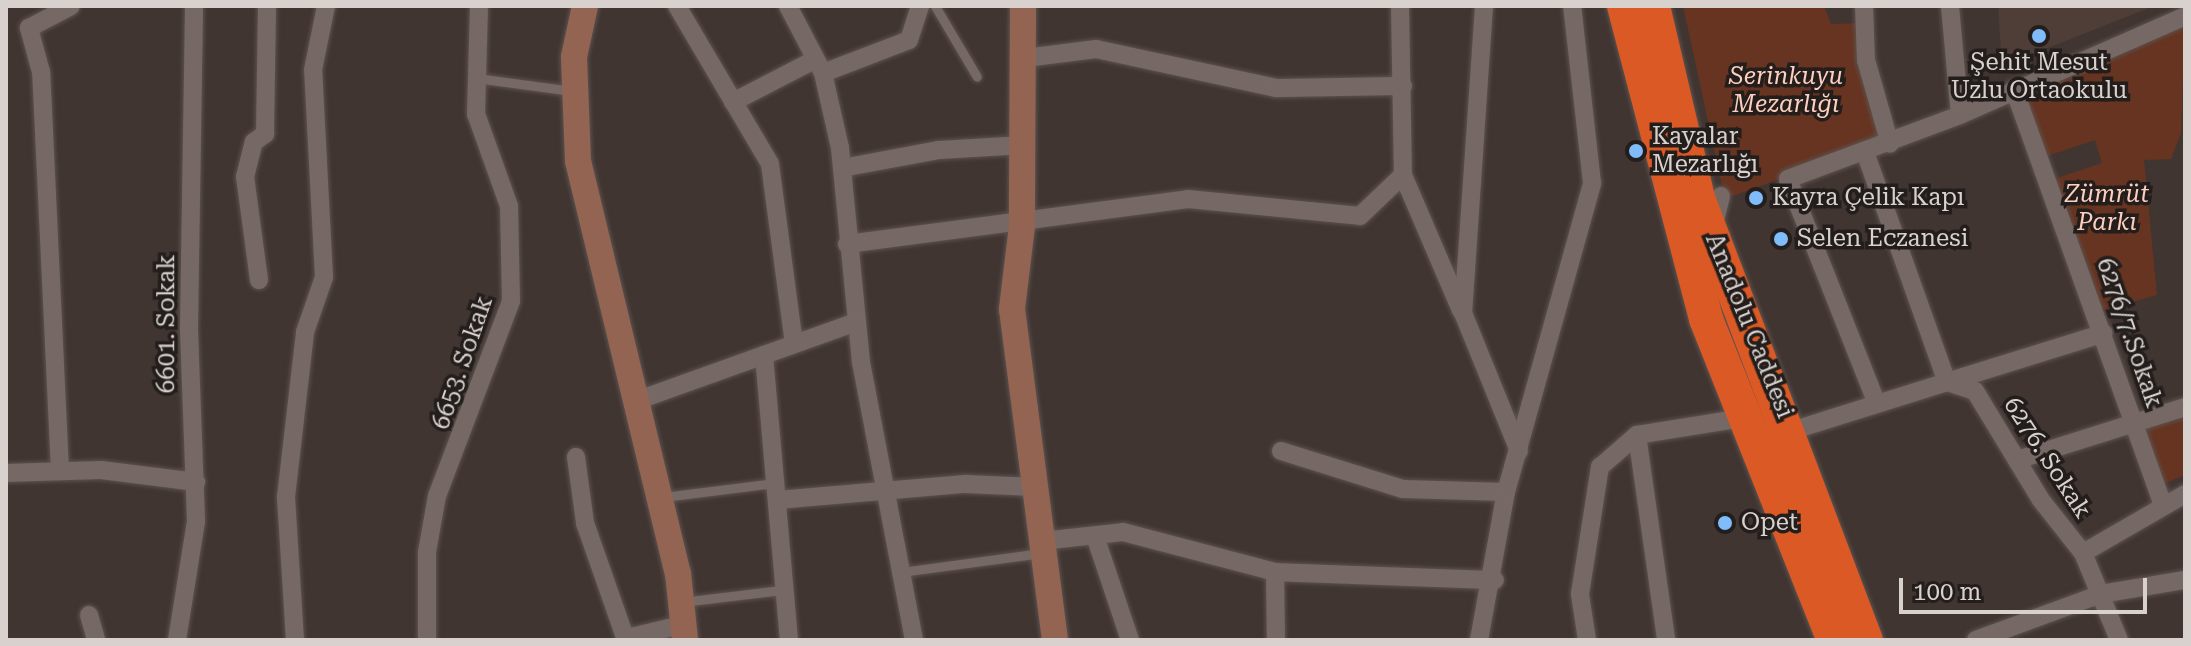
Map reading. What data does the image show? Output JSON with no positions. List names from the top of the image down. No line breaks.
{"streets":{"highway":["Anadolu Caddesi"],"street":["6601. Sokak","6276/7.Sokak","6653. Sokak","6276. Sokak"]},"parks":["Serinkuyu Mezarlığı","Zümrüt Parkı"],"places":["Şehit Mesut Uzlu Ortaokulu","Kayalar Mezarlığı","Kayra Çelik Kapı","Selen Eczanesi","Opet"],"scale_bar":"100 m"}
